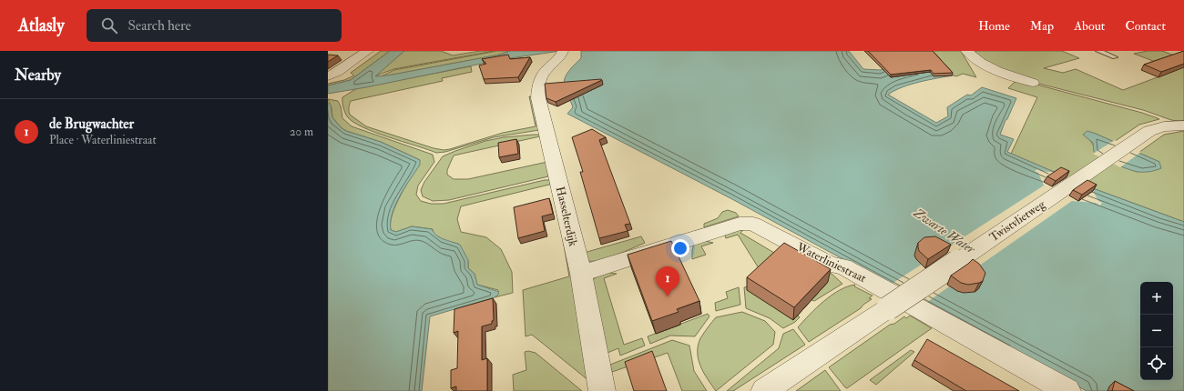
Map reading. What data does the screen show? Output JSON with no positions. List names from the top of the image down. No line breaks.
{"streets":{"street":["Hasselterdijk","Twistvlietweg","Waterliniestraat"]},"crossings":[["Hasselterdijk","Waterliniestraat"]],"water":["Zwarte Water"],"page":{"header":"Atlasly","search":"Search here","nav":["Home","Map","About","Contact"],"heading":"Nearby","list":[{"mark":"1","name":"de Brugwachter","note":"Place · Waterliniestraat","value":"20 m"}],"pins":"1","map_buttons":["+","−"]}}
